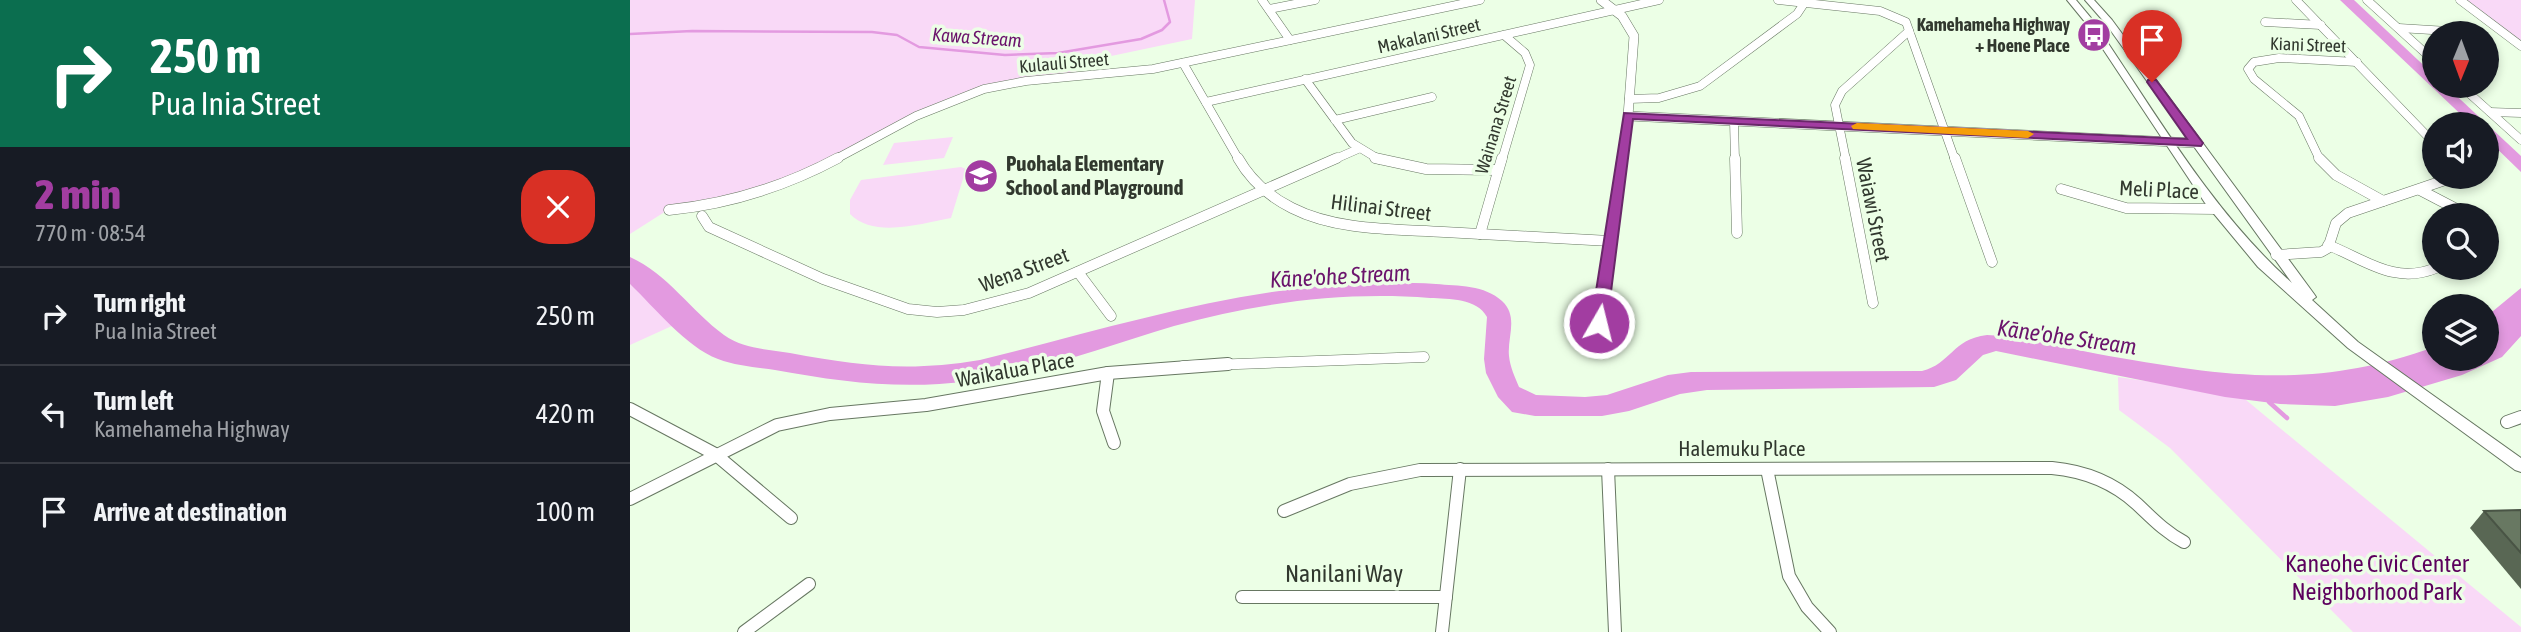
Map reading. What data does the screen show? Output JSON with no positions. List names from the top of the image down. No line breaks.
{"streets":{"street":["Makalani Street","Kiani Street","Kulauli Street","Wainana Street","Meli Place","Hilinai Street","Waiawi Street","Wena Street","Waikalua Place","Halemuku Place","Nanilani Way"]},"crossings":[["Makalani Street","Wainana Street"],["Makalani Street","Hilinai Street"],["Kulauli Street","Hilinai Street"],["Wainana Street","Hilinai Street"],["Hilinai Street","Wena Street"]],"water":["Kawa Stream","Kāne'ohe Stream"],"parks":["Kaneohe Civic Center Neighborhood Park"],"places":{"bus stop":["Kamehameha Highway + Hoene Place"],"school or university":["Puohala Elementary School and Playground"]},"north":"bottom","page":{"turn":["250 m","Pua Inia Street"],"heading":["2 min","770 m · 08:54"],"list":[{"name":"Turn right","note":"Pua Inia Street","value":"250 m"},{"name":"Turn left","note":"Kamehameha Highway","value":"420 m"},{"name":"Arrive at destination","value":"100 m"}]}}
